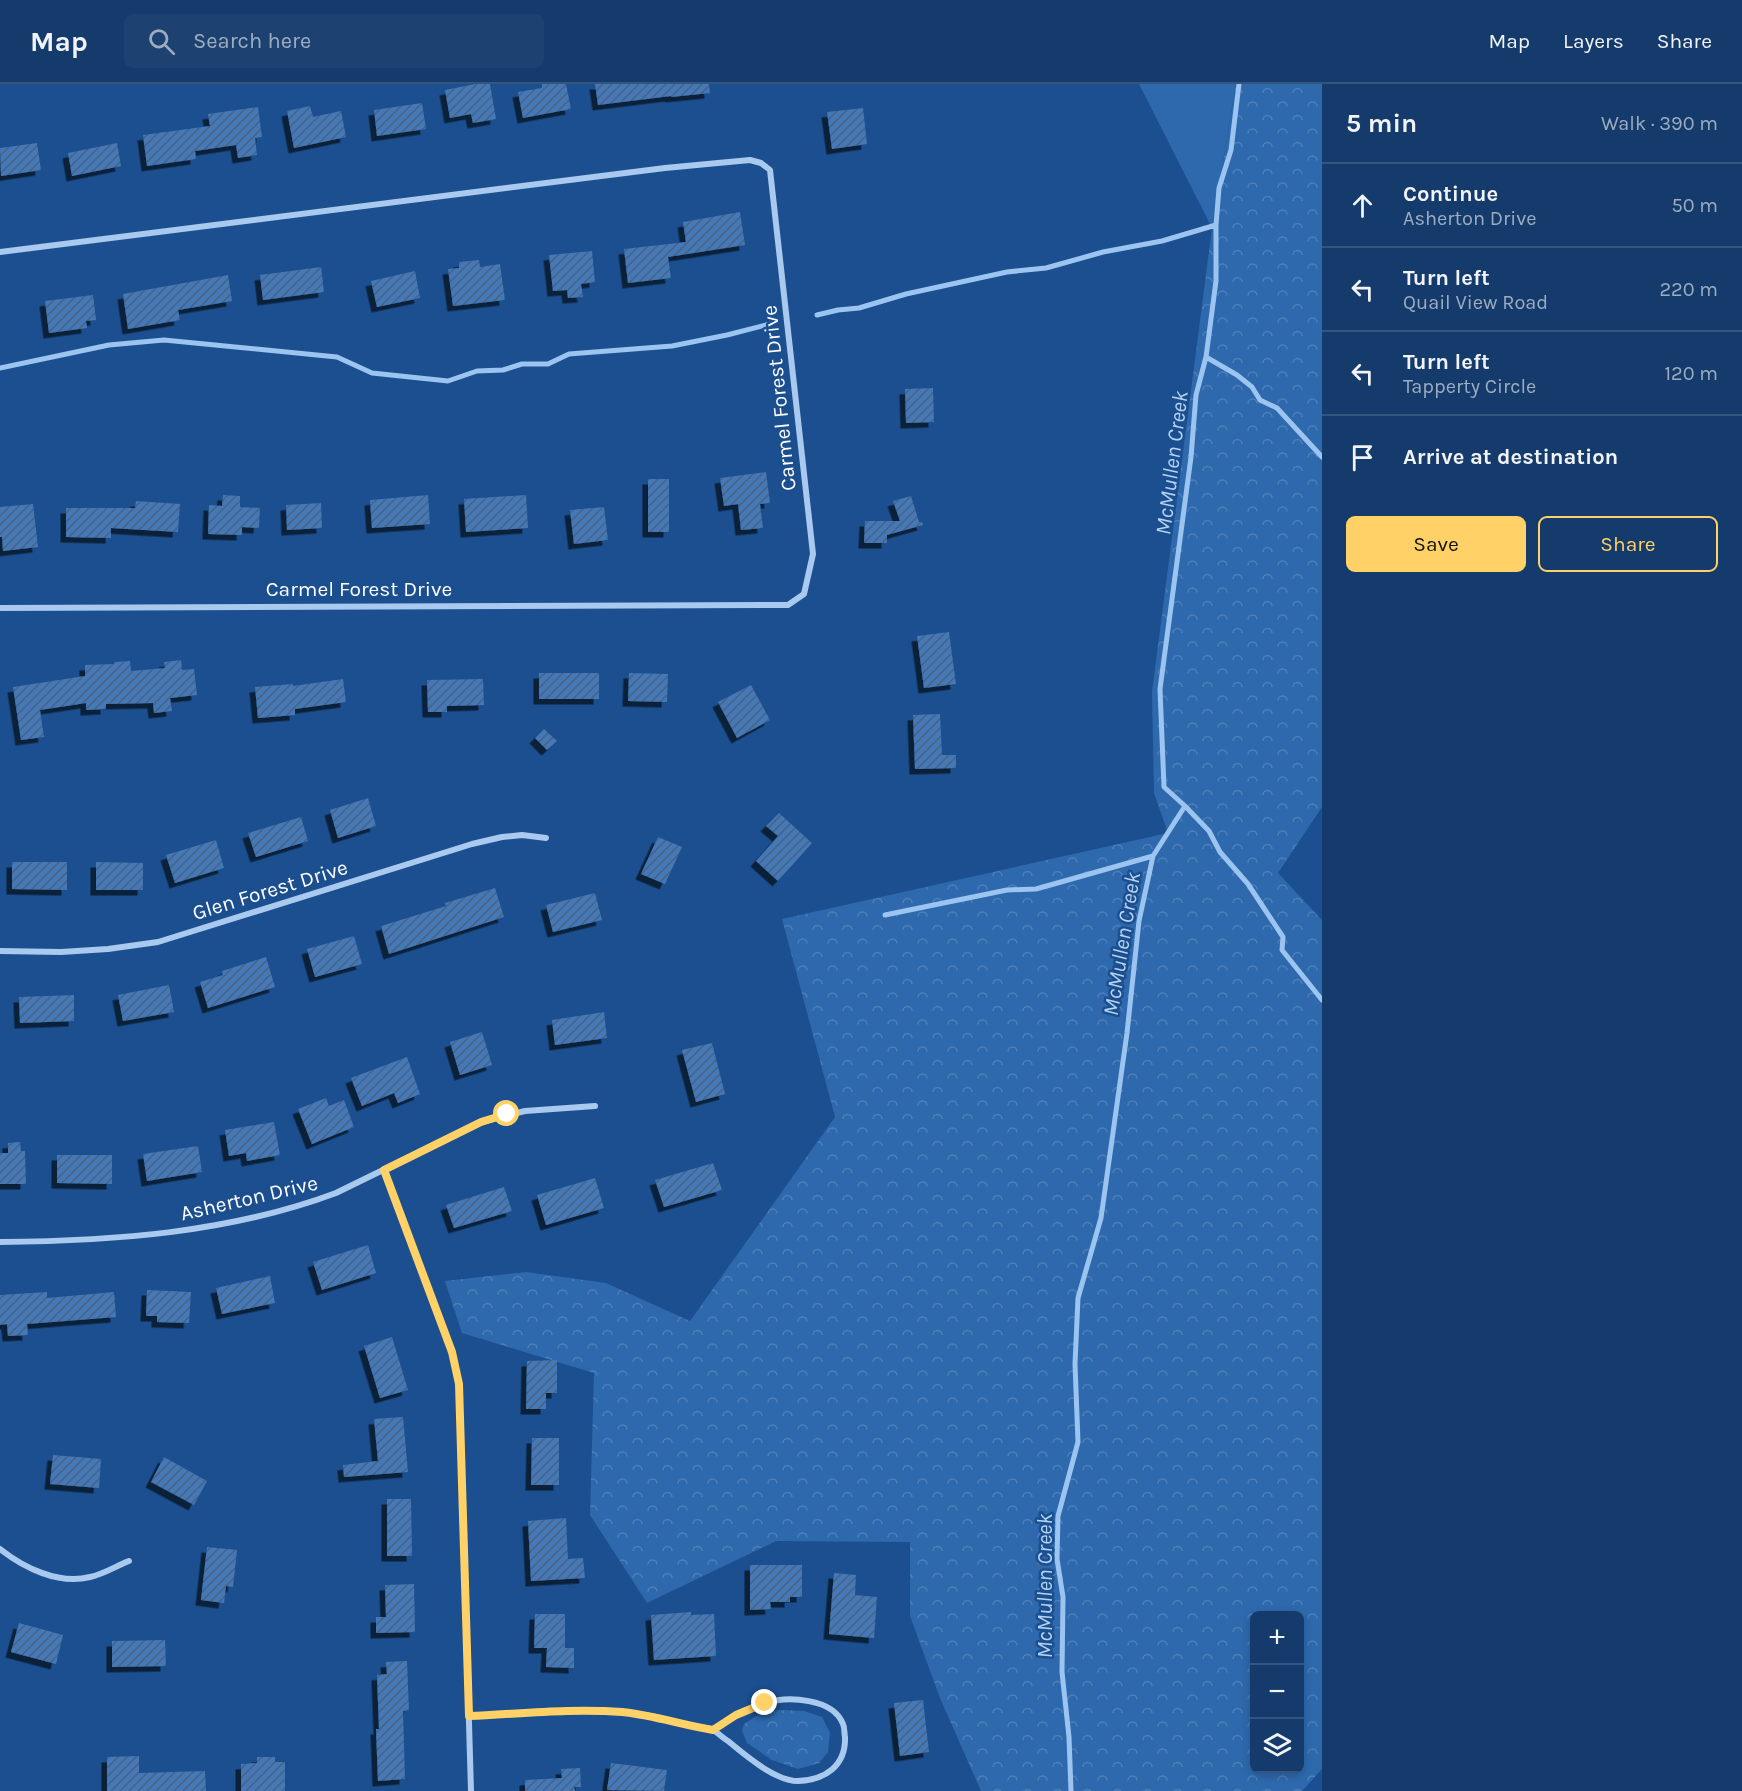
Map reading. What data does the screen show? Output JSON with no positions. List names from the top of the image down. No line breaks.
{"streets":{"street":["Carmel Forest Drive","Glen Forest Drive","Asherton Drive"]},"water":["McMullen Creek"],"page":{"header":"Map","search":"Search here","nav":["Map","Layers","Share"],"heading":["5 min","Walk · 390 m"],"list":[["Continue","Asherton Drive","50 m"],["Turn left","Quail View Road","220 m"],["Turn left","Tapperty Circle","120 m"],"Arrive at destination"],"buttons":["Save","Share"],"map_buttons":["+","−"]}}
